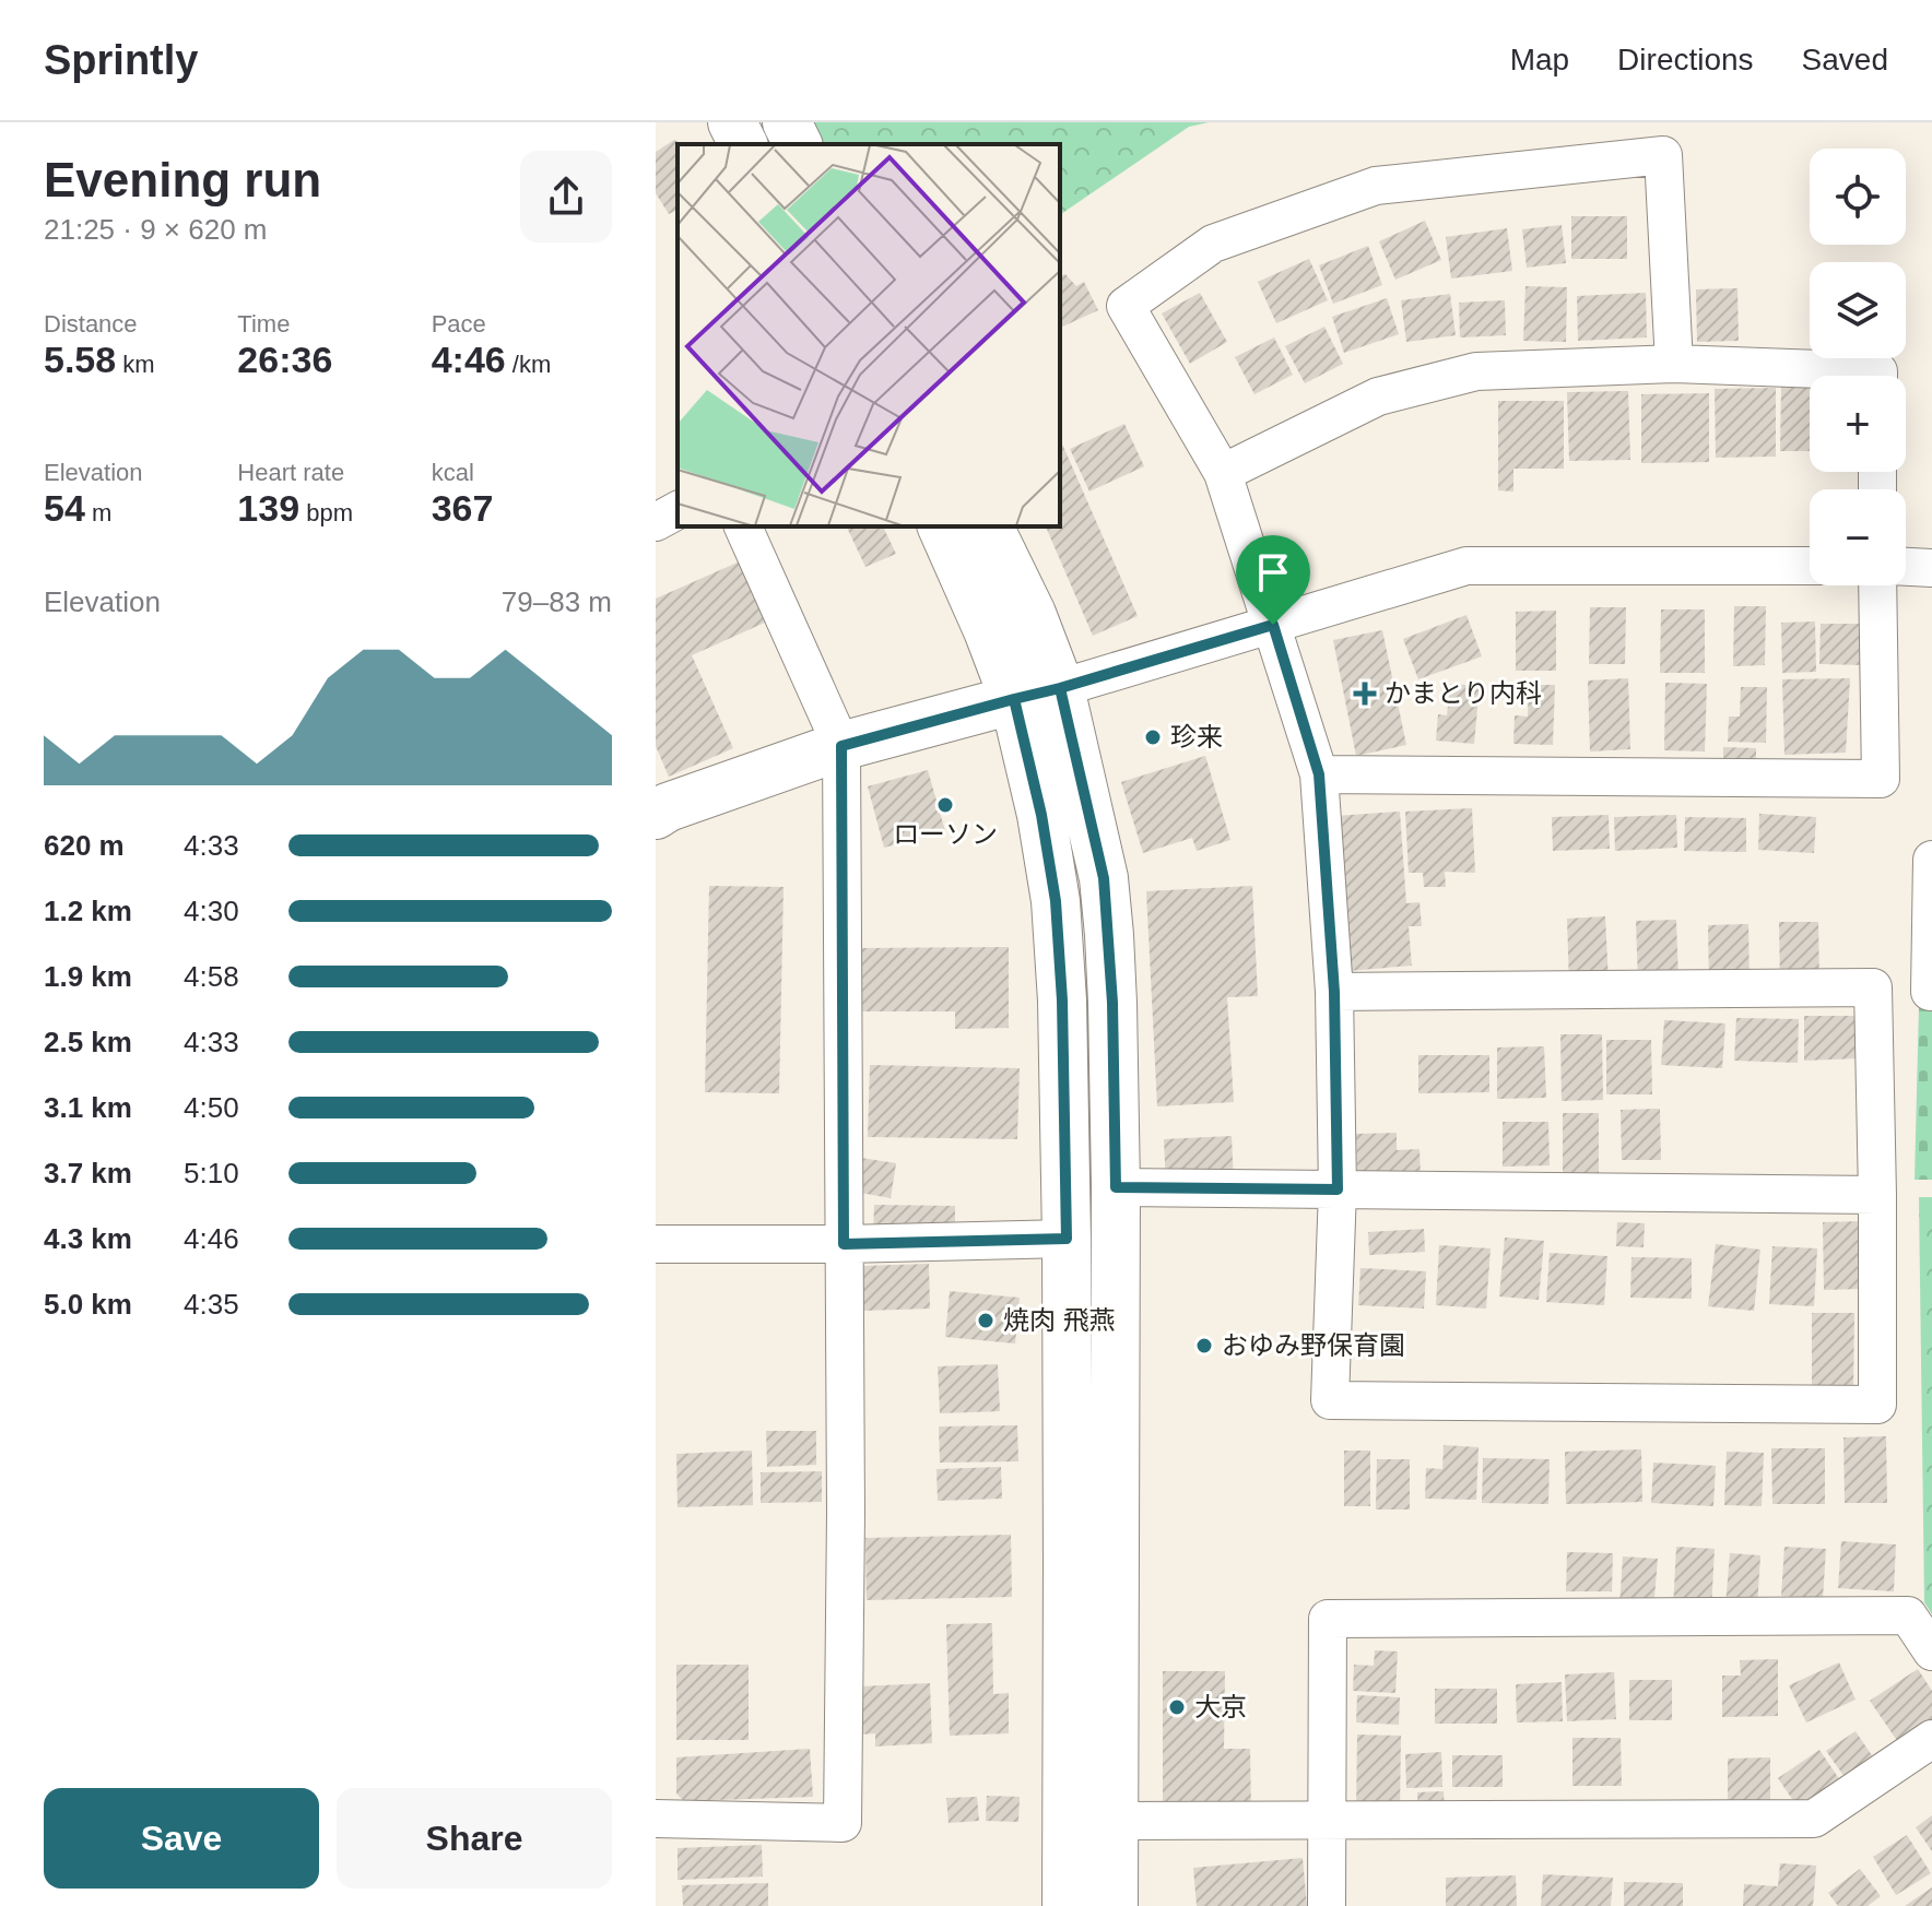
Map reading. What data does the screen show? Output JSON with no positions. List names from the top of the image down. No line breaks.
{"places":{"health":["かまとり内科"],"other":["珍来","ローソン","焼肉 飛燕","おゆみ野保育園","大京"]},"page":{"header":"Sprintly","nav":["Map","Directions","Saved"],"heading":["Evening run","21:25 · 9 × 620 m"],"map_buttons":["+","−"],"stats":[["Distance","5.58 km"],["Time","26:36"],["Pace","4:46 /km"],["Elevation","54 m"],["Heart rate","139 bpm"],["kcal","367"]],"chart":["Elevation","79–83 m"],"list":[{"name":"620 m","note":"4:33"},{"name":"1.2 km","note":"4:30"},{"name":"1.9 km","note":"4:58"},{"name":"2.5 km","note":"4:33"},{"name":"3.1 km","note":"4:50"},{"name":"3.7 km","note":"5:10"},{"name":"4.3 km","note":"4:46"},{"name":"5.0 km","note":"4:35"}],"buttons":["Save","Share"]}}
